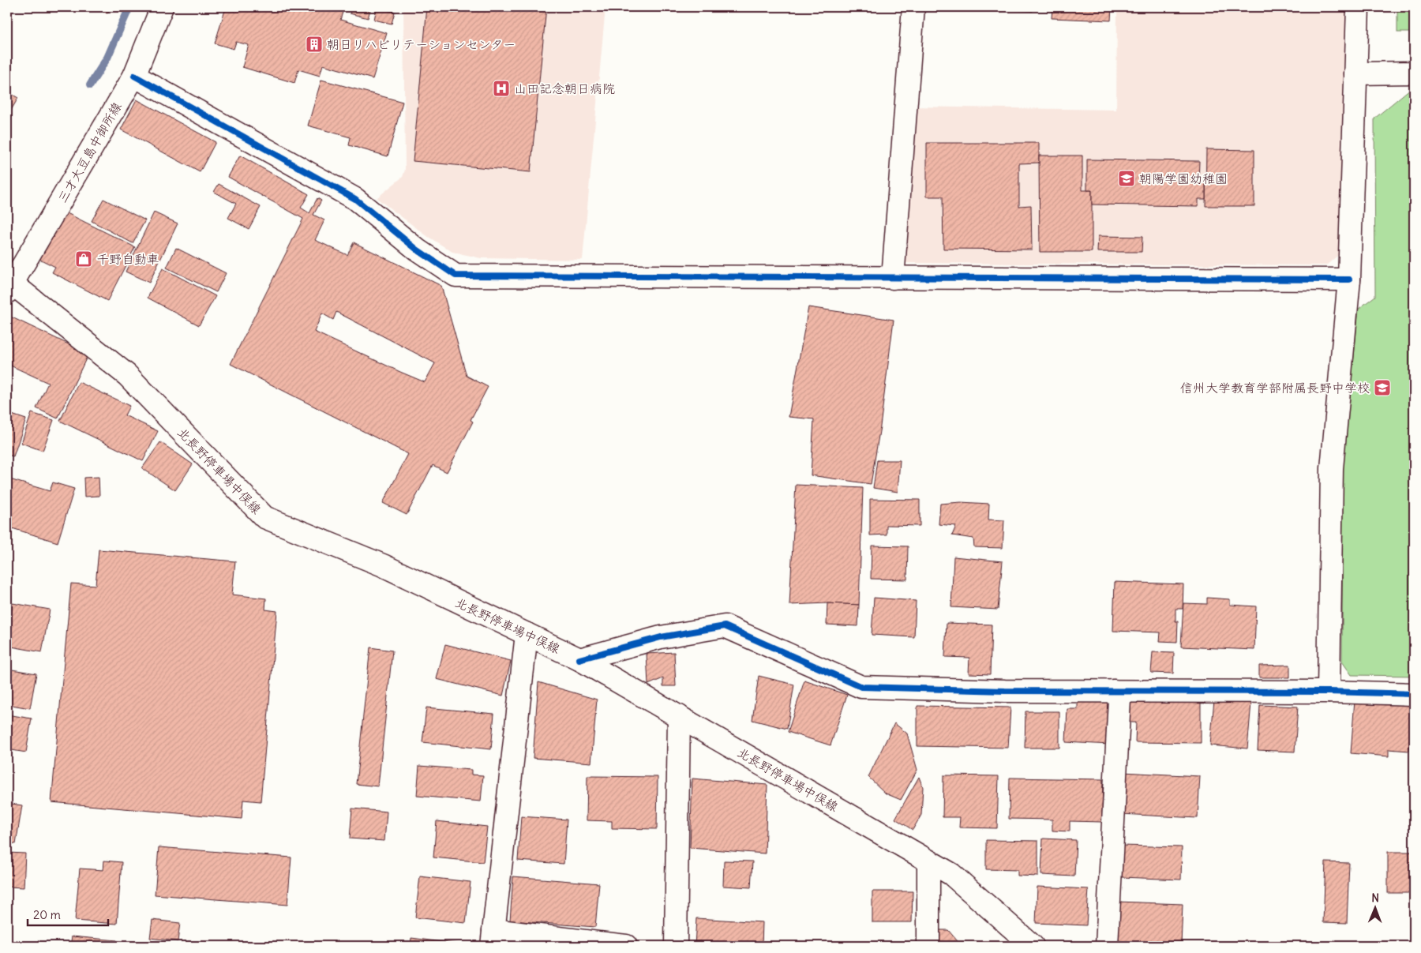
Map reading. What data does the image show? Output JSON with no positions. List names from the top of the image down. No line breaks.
{"streets":{"street":["三才大豆島中御所線","北長野停車場中俣線"]},"crossings":[["三才大豆島中御所線","北長野停車場中俣線"]],"places":{"building":["朝日リハビリテーションセンター"],"hospital":["山田記念朝日病院"],"school or university":["朝陽学園幼稚園","信州大学教育学部附属長野中学校"],"shop":["千野自動車"]},"scale_bar":"20 m","north":"top"}
